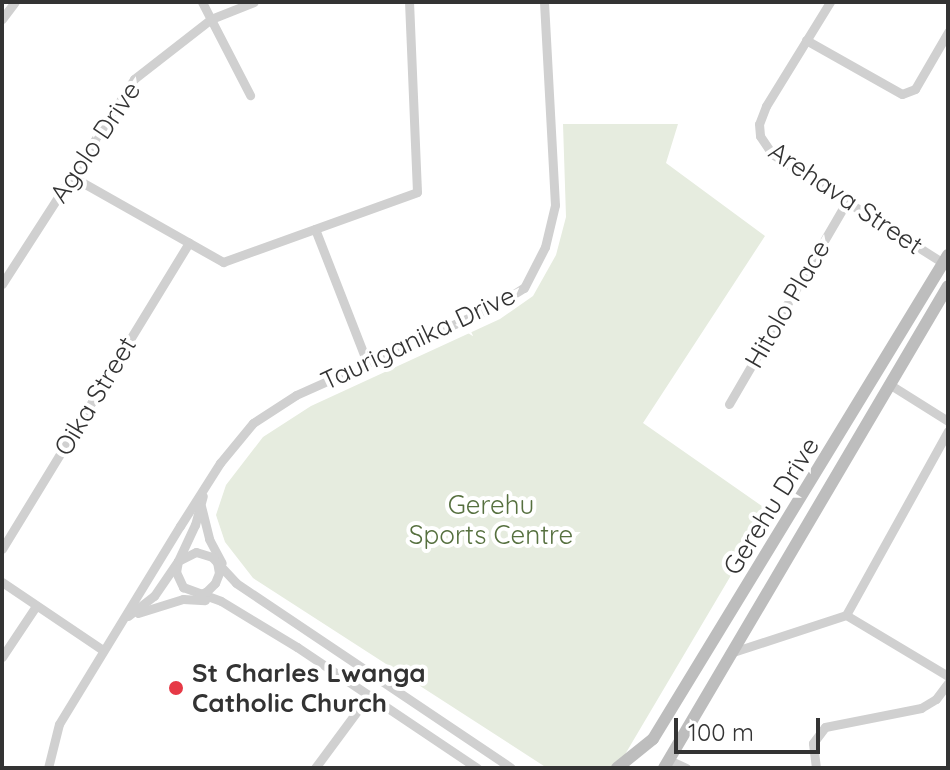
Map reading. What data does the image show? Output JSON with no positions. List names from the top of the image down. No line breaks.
{"streets":{"street":["Agolo Drive","Arehava Street","Hitolo Place","Tauriganika Drive","Oika Street","Gerehu Drive"]},"crossings":[["Arehava Street","Hitolo Place"],["Arehava Street","Gerehu Drive"]],"parks":["Gerehu Sports Centre"],"places":["St Charles Lwanga Catholic Church"],"scale_bar":"100 m"}
